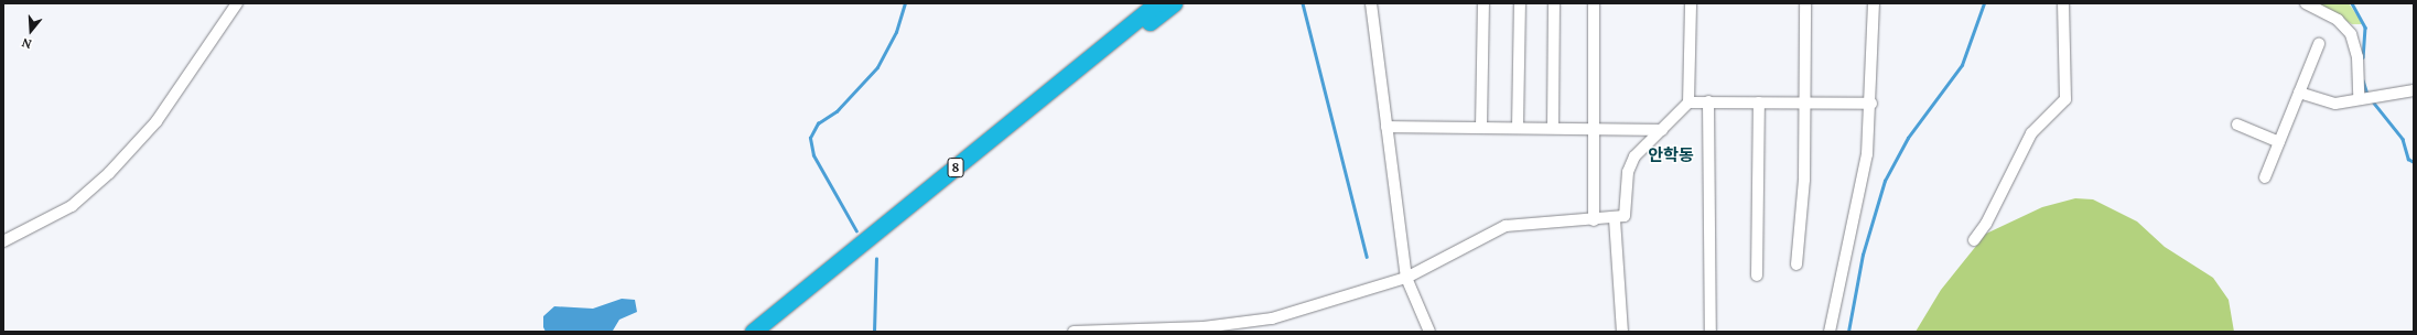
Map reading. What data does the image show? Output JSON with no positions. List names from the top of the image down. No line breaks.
{"streets":{"highway":["8"]},"districts":["안학동"],"north":"bottom"}
